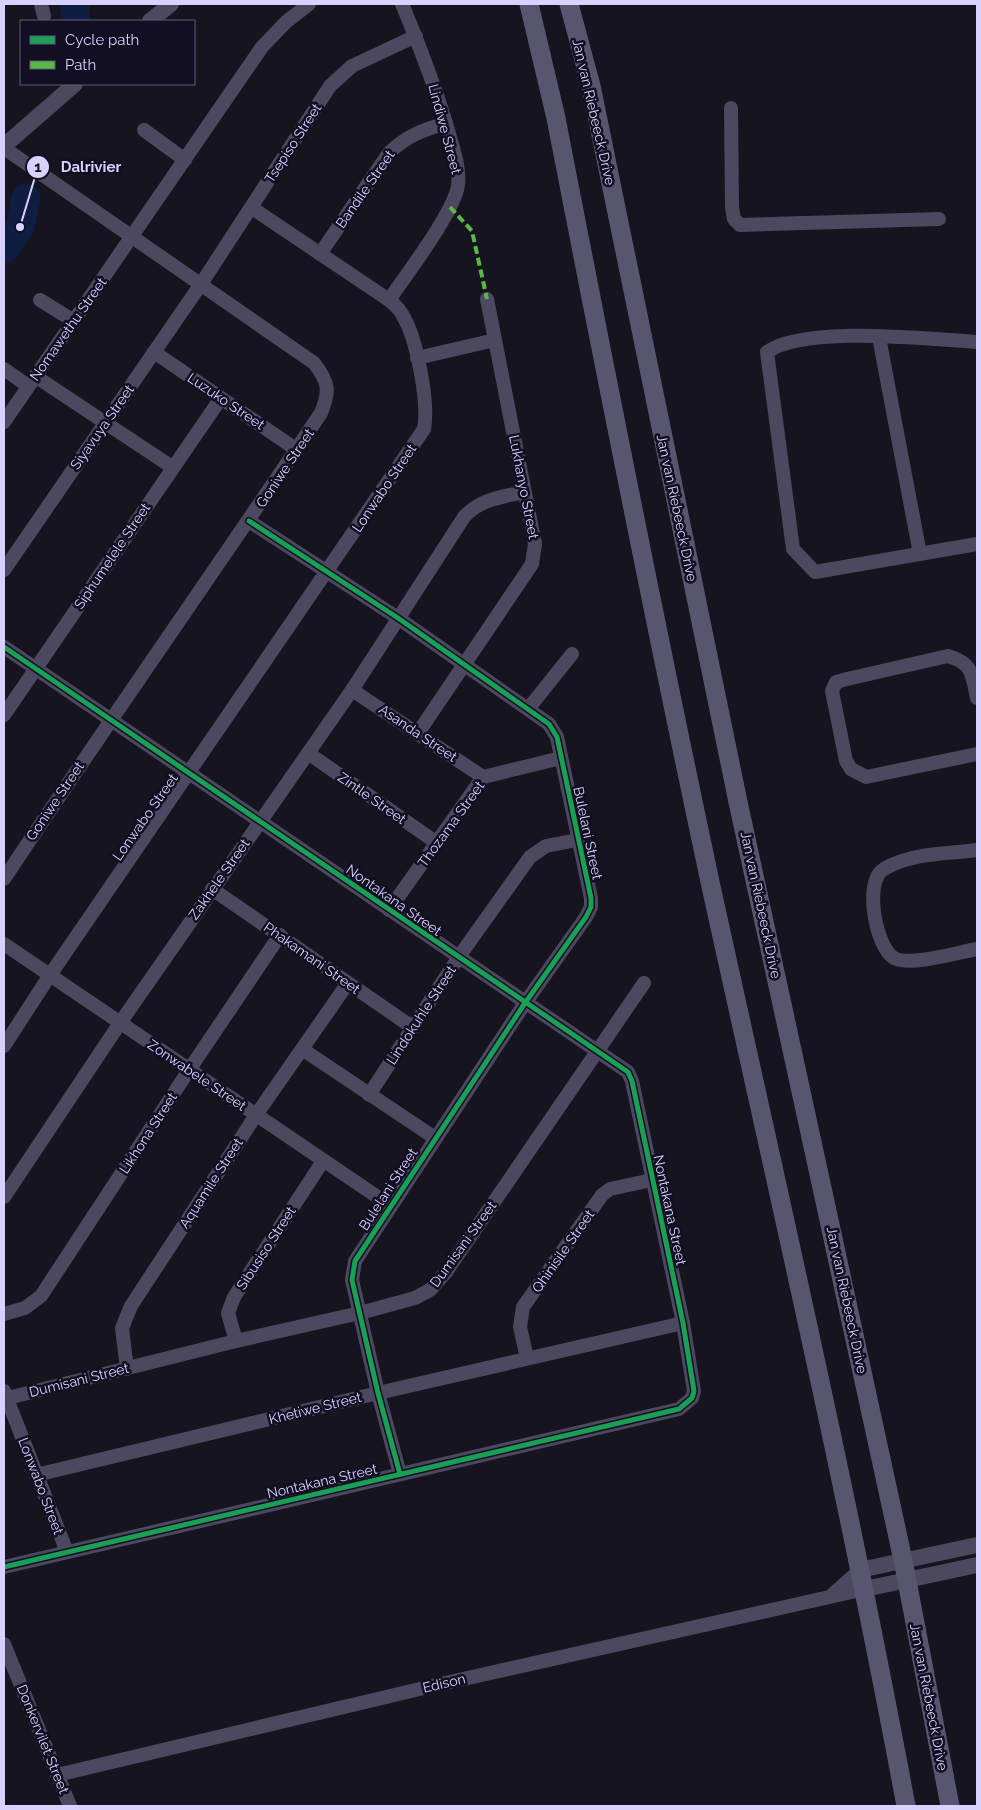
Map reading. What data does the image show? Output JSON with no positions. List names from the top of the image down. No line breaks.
{"streets":{"main road":["Jan van Riebeeck Drive"],"street":["Lindiwe Street","Tsepiso Street","Bandile Street","Nomawethu Street","Luzuko Street","Siyavuya Street","Goniwe Street","Lukhanyo Street","Lonwabo Street","Siphumelele Street","Asanda Street","Zintle Street","Thozama Street","Bulelani Street","Zakhele Street","Nontakana Street","Phakamani Street","Lindokuhle Street","Zonwabele Street","Likhona Street","Aquamile Street","Dumisani Street","Sibusiso Street","Qhinisile Street","Khetiwe Street","Edison","Donkervilet Street"]},"crossings":[["Lindiwe Street","Tsepiso Street"],["Lindiwe Street","Bandile Street"],["Lindiwe Street","Lonwabo Street"],["Tsepiso Street","Siyavuya Street"],["Tsepiso Street","Goniwe Street"],["Tsepiso Street","Lonwabo Street"],["Bandile Street","Lonwabo Street"],["Nomawethu Street","Goniwe Street"],["Luzuko Street","Siyavuya Street"],["Luzuko Street","Goniwe Street"],["Luzuko Street","Siphumelele Street"],["Siyavuya Street","Goniwe Street"],["Goniwe Street","Bulelani Street"],["Goniwe Street","Nontakana Street"],["Lukhanyo Street","Asanda Street"],["Lukhanyo Street","Bulelani Street"],["Lukhanyo Street","Zakhele Street"],["Lonwabo Street","Bulelani Street"],["Lonwabo Street","Nontakana Street"],["Lonwabo Street","Zonwabele Street"],["Lonwabo Street","Dumisani Street"],["Lonwabo Street","Khetiwe Street"],["Siphumelele Street","Nontakana Street"],["Asanda Street","Thozama Street"],["Asanda Street","Zakhele Street"],["Zintle Street","Thozama Street"],["Zintle Street","Zakhele Street"],["Thozama Street","Bulelani Street"],["Thozama Street","Nontakana Street"],["Bulelani Street","Zakhele Street"],["Bulelani Street","Nontakana Street"],["Bulelani Street","Lindokuhle Street"],["Bulelani Street","Zonwabele Street"],["Bulelani Street","Dumisani Street"],["Bulelani Street","Khetiwe Street"],["Zakhele Street","Nontakana Street"],["Zakhele Street","Phakamani Street"],["Zakhele Street","Zonwabele Street"],["Nontakana Street","Lindokuhle Street"],["Nontakana Street","Dumisani Street"],["Nontakana Street","Qhinisile Street"],["Nontakana Street","Khetiwe Street"],["Phakamani Street","Lindokuhle Street"],["Phakamani Street","Likhona Street"],["Phakamani Street","Aquamile Street"],["Zonwabele Street","Likhona Street"],["Zonwabele Street","Aquamile Street"],["Zonwabele Street","Sibusiso Street"],["Aquamile Street","Dumisani Street"],["Dumisani Street","Sibusiso Street"],["Qhinisile Street","Khetiwe Street"],["Edison","Donkervilet Street"]],"places":["Dalrivier"],"legend":["Cycle path","Path"]}
